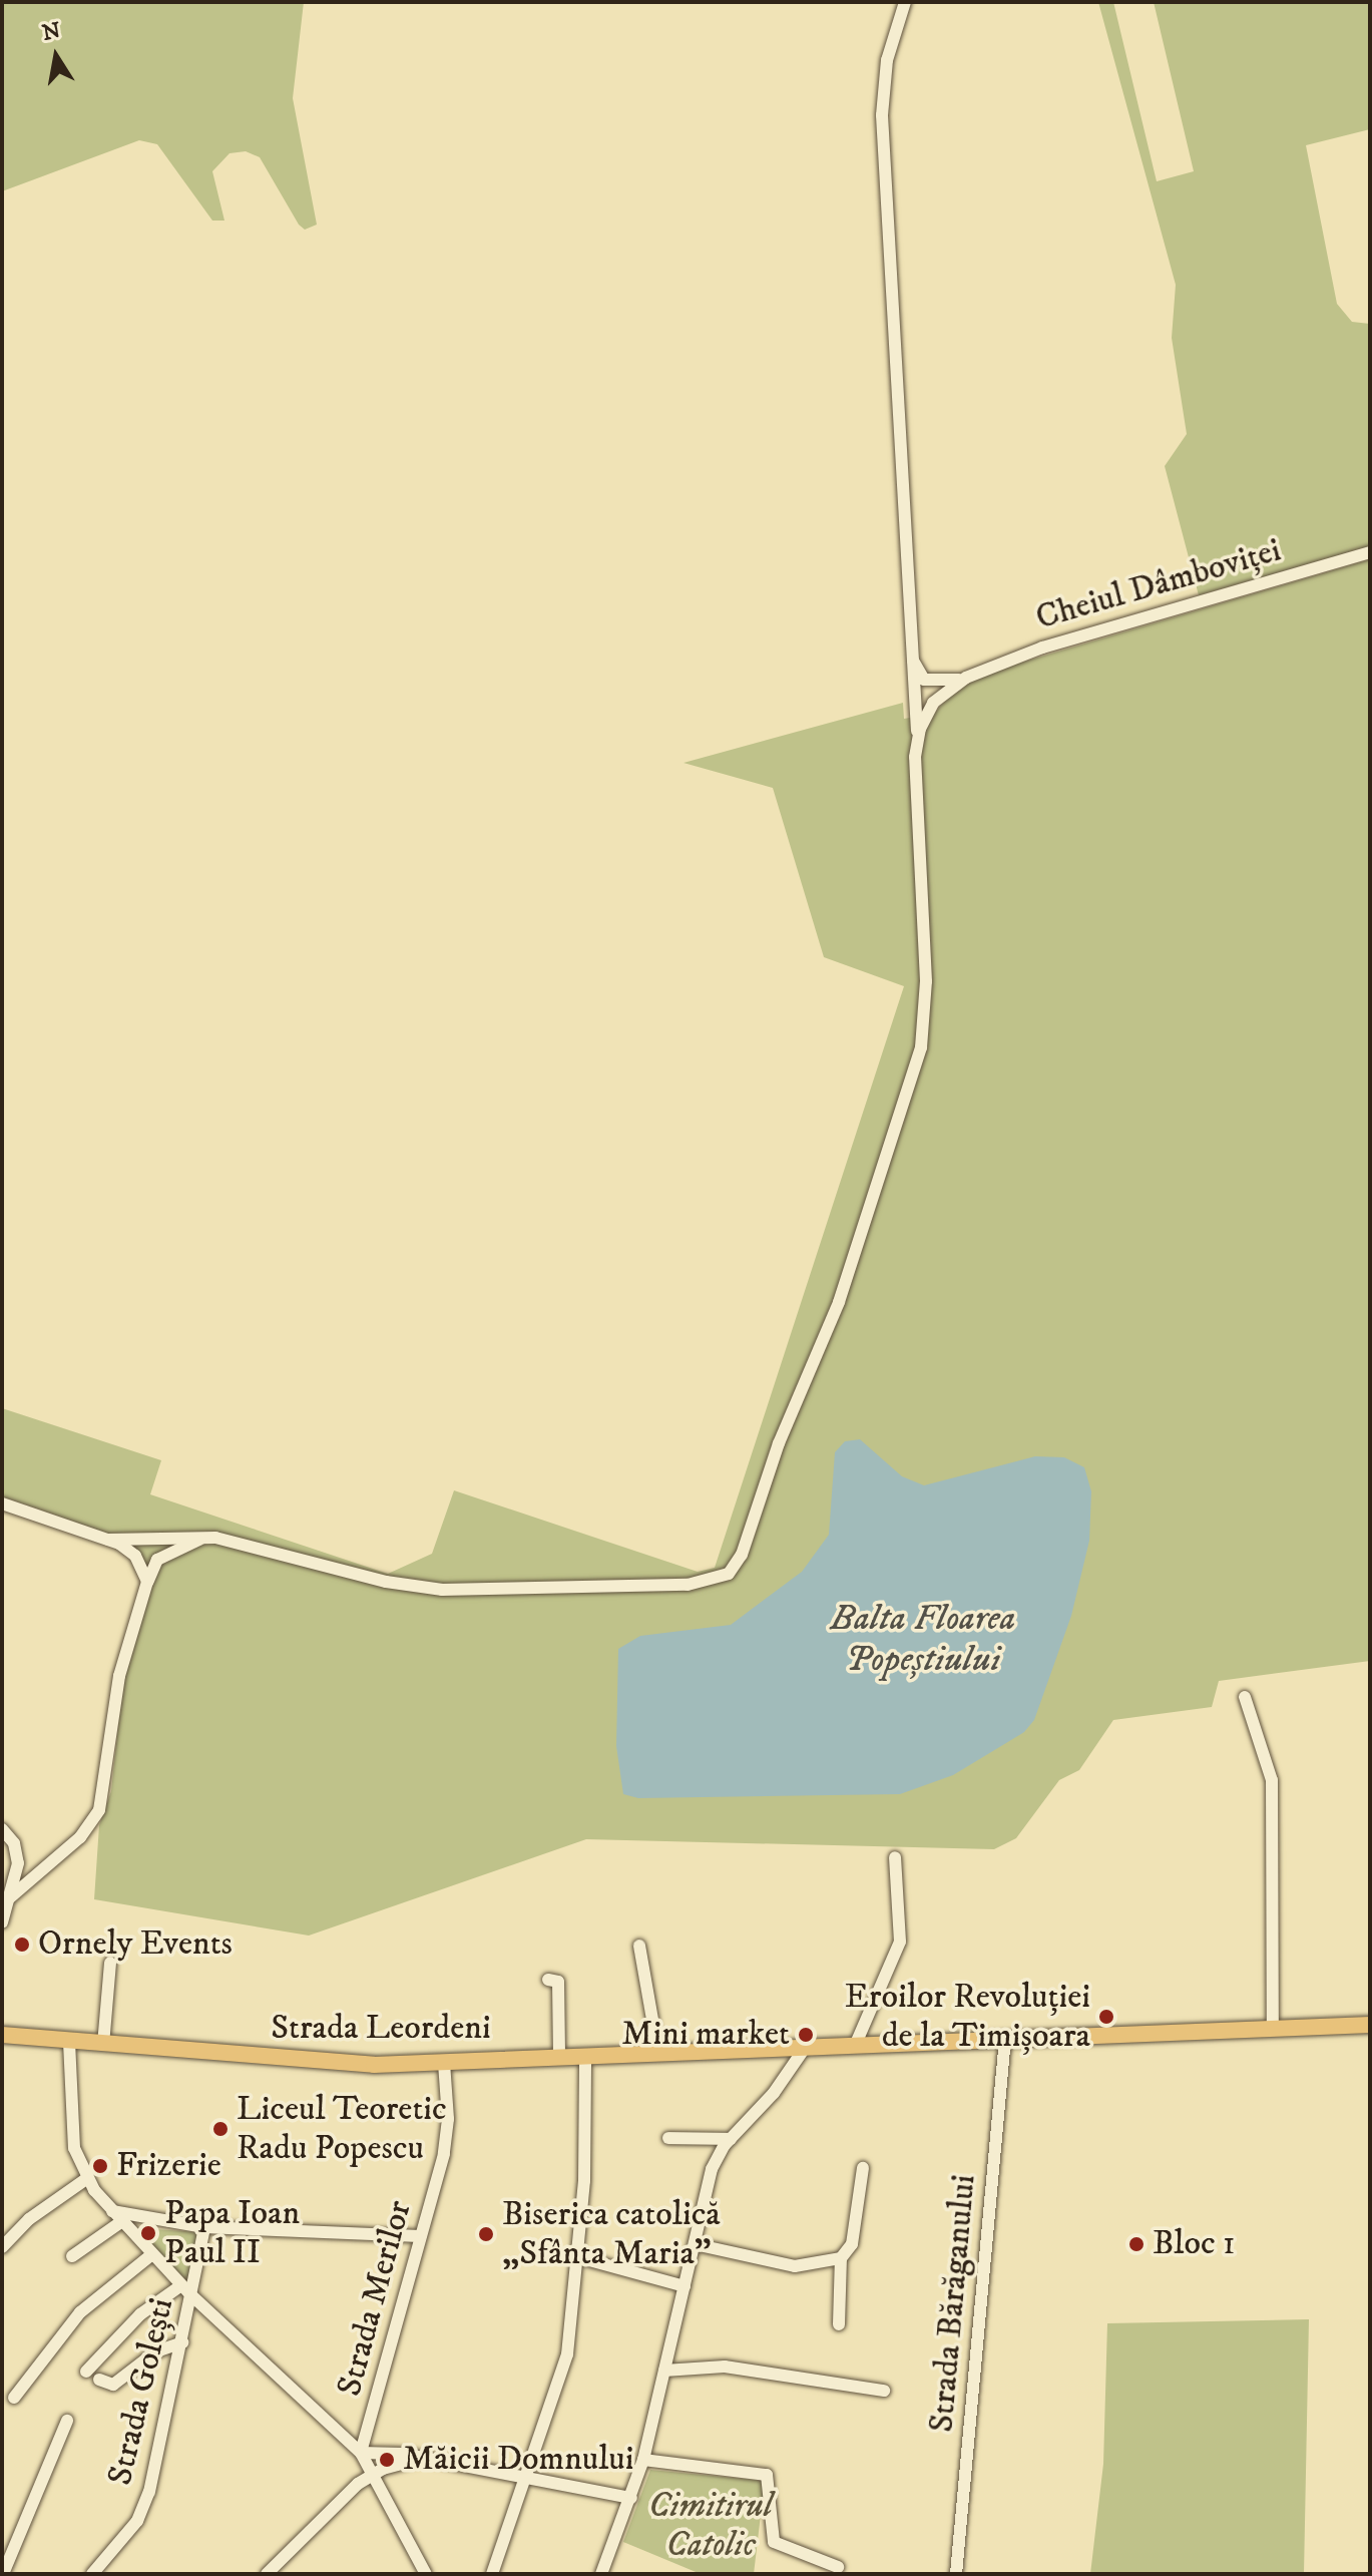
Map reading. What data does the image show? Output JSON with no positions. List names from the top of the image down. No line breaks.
{"streets":{"main road":["Strada Leordeni"],"street":["Cheiul Dâmboviței","Strada Merilor","Strada Bărăganului","Strada Golești"]},"crossings":[["Strada Leordeni","Strada Merilor"],["Strada Leordeni","Strada Bărăganului"]],"water":["Balta Floarea Popeștiului"],"parks":["Cimitirul Catolic"],"places":["Ornely Events","Eroilor Revoluției de la Timișoara","Mini market","Liceul Teoretic Radu Popescu","Frizerie","Papa Ioan Paul II","Biserica catolică „Sfânta Maria”","Bloc 1","Măicii Domnului"],"north":"top"}
